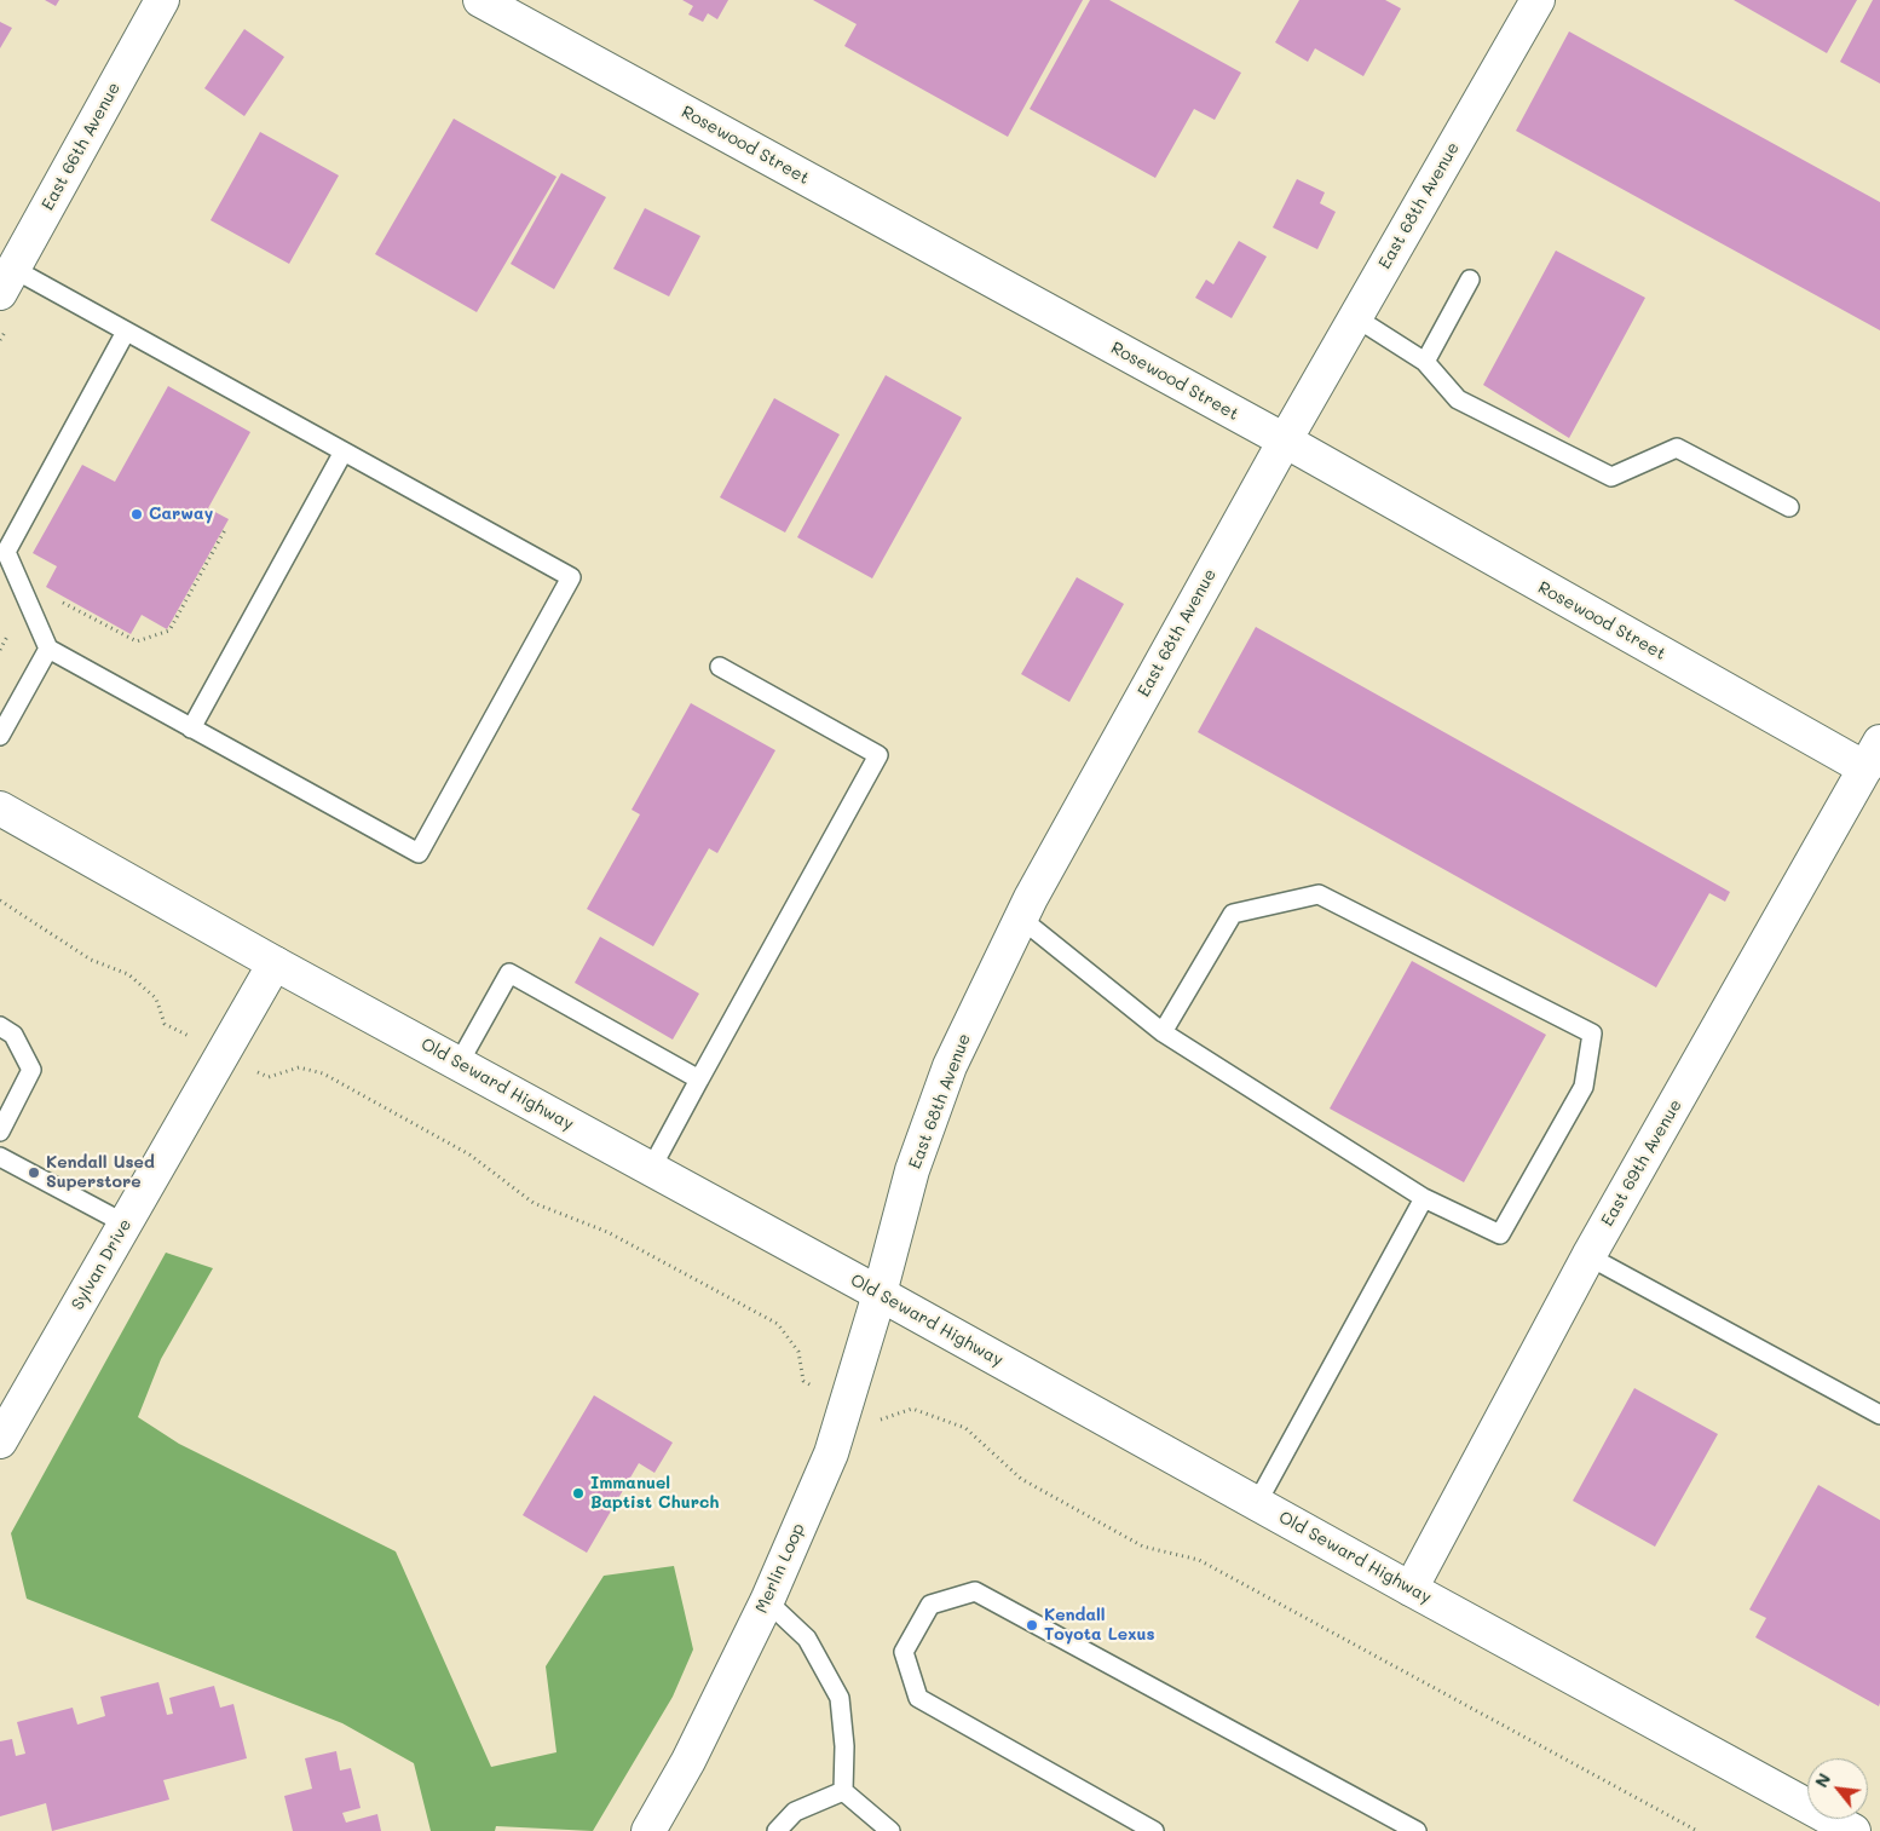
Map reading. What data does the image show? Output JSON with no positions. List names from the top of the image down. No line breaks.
{"streets":{"street":["Rosewood Street","East 66th Avenue","East 68th Avenue","Old Seward Highway","East 69th Avenue","Sylvan Drive","Merlin Loop"]},"crossings":[["Rosewood Street","East 68th Avenue"],["Rosewood Street","East 69th Avenue"],["East 68th Avenue","Old Seward Highway"],["East 68th Avenue","Merlin Loop"],["Old Seward Highway","East 69th Avenue"],["Old Seward Highway","Sylvan Drive"],["Old Seward Highway","Merlin Loop"]],"places":["Carway","Kendall Used Superstore","Immanuel Baptist Church","Kendall Toyota Lexus"],"north":"top left"}
